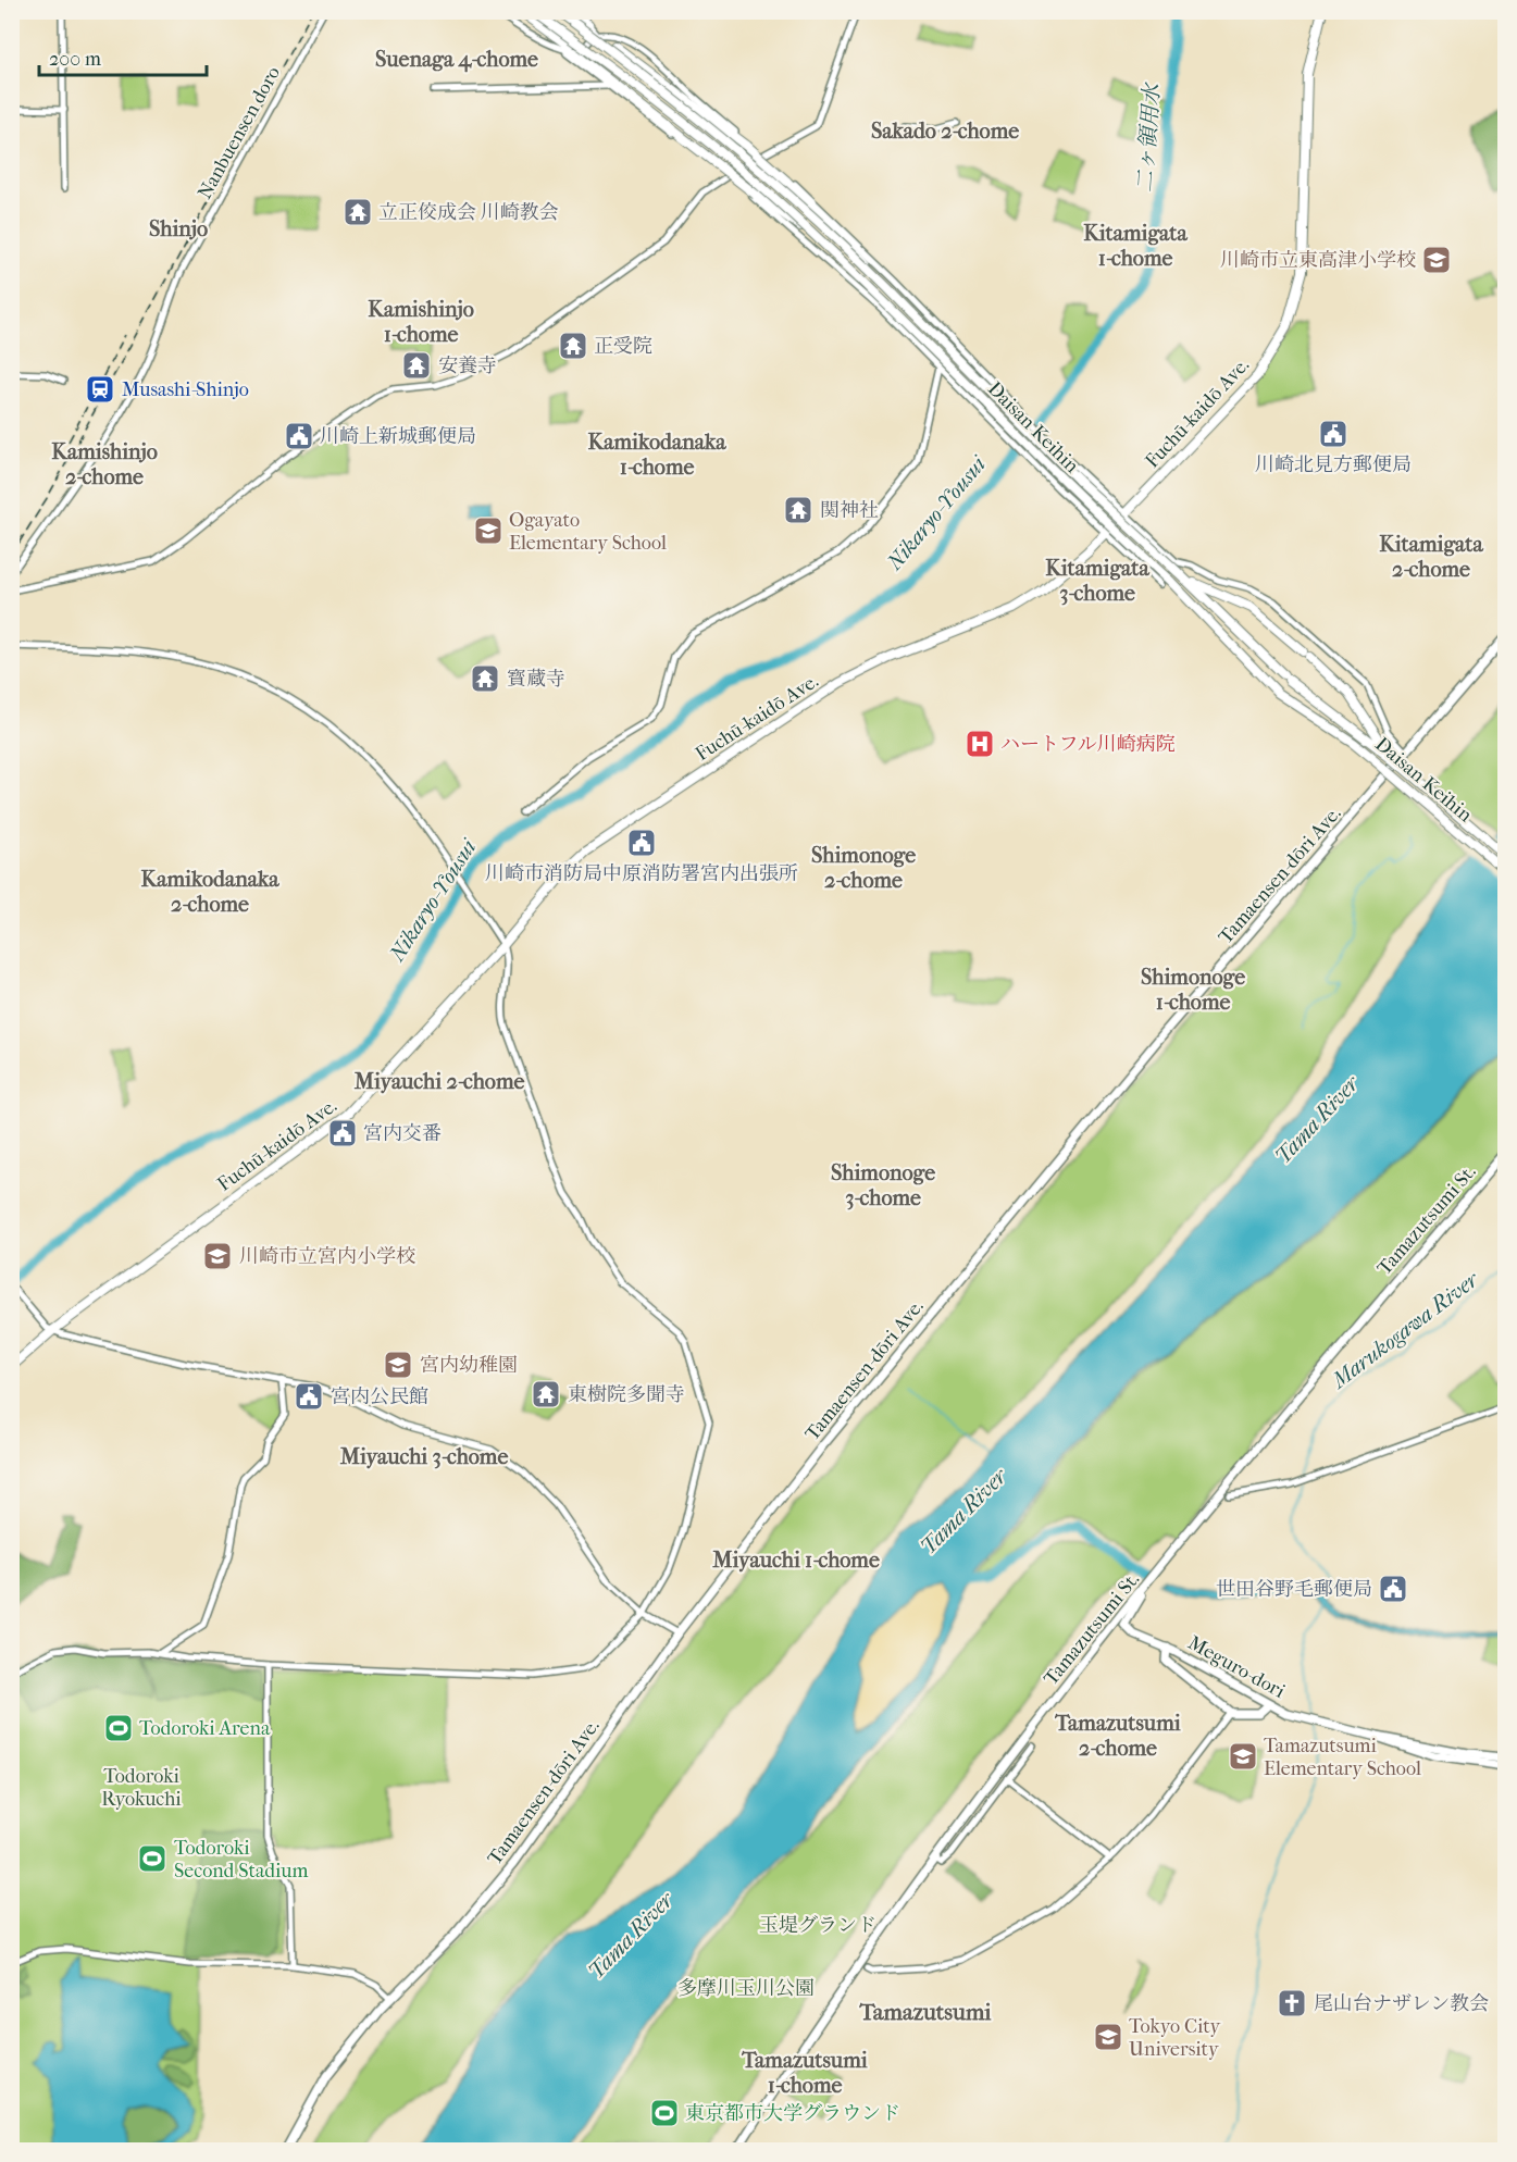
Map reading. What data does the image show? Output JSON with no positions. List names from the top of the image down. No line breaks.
{"streets":{"highway":["Fuchū-kaidō Ave.","Daisan Keihin"],"main road":["Tamaensen-dōri Ave.","Tamazutsumi St.","Meguro-dori"],"street":["Nanbuensen doro"]},"crossings":[["Tamazutsumi St.","Meguro-dori"]],"districts":["Suenaga 4-chome","Sakado 2-chome","Shinjo","Kitamigata 1-chome","Kamishinjo 1-chome","Kamikodanaka 1-chome","Kamishinjo 2-chome","Kitamigata 2-chome","Kitamigata 3-chome","Shimonoge 2-chome","Kamikodanaka 2-chome","Shimonoge 1-chome","Miyauchi 2-chome","Shimonoge 3-chome","Miyauchi 3-chome","Miyauchi 1-chome","Tamazutsumi 2-chome","Tamazutsumi","Tamazutsumi 1-chome"],"water":["二ヶ領用水","Nikaryo-Yousui","Tama River","Marukogawa River"],"parks":["Todoroki Ryokuchi","玉堤グランド","多摩川玉川公園"],"places":{"temple":["立正佼成会 川崎教会","正受院","安養寺","関神社","寳蔵寺","東樹院多聞寺"],"school or university":["川崎市立東高津小学校","Ogayato Elementary School","川崎市立宮内小学校","宮内幼稚園","Tamazutsumi Elementary School","Tokyo City University"],"station":["Musashi-Shinjo"],"public building":["川崎北見方郵便局","川崎上新城郵便局","川崎市消防局中原消防署宮内出張所","宮内交番","宮内公民館","世田谷野毛郵便局"],"hospital":["ハートフル川崎病院"],"sports":["Todoroki Arena","Todoroki Second Stadium","東京都市大学グラウンド"],"church":["尾山台ナザレン教会"]},"scale_bar":"200 m"}
